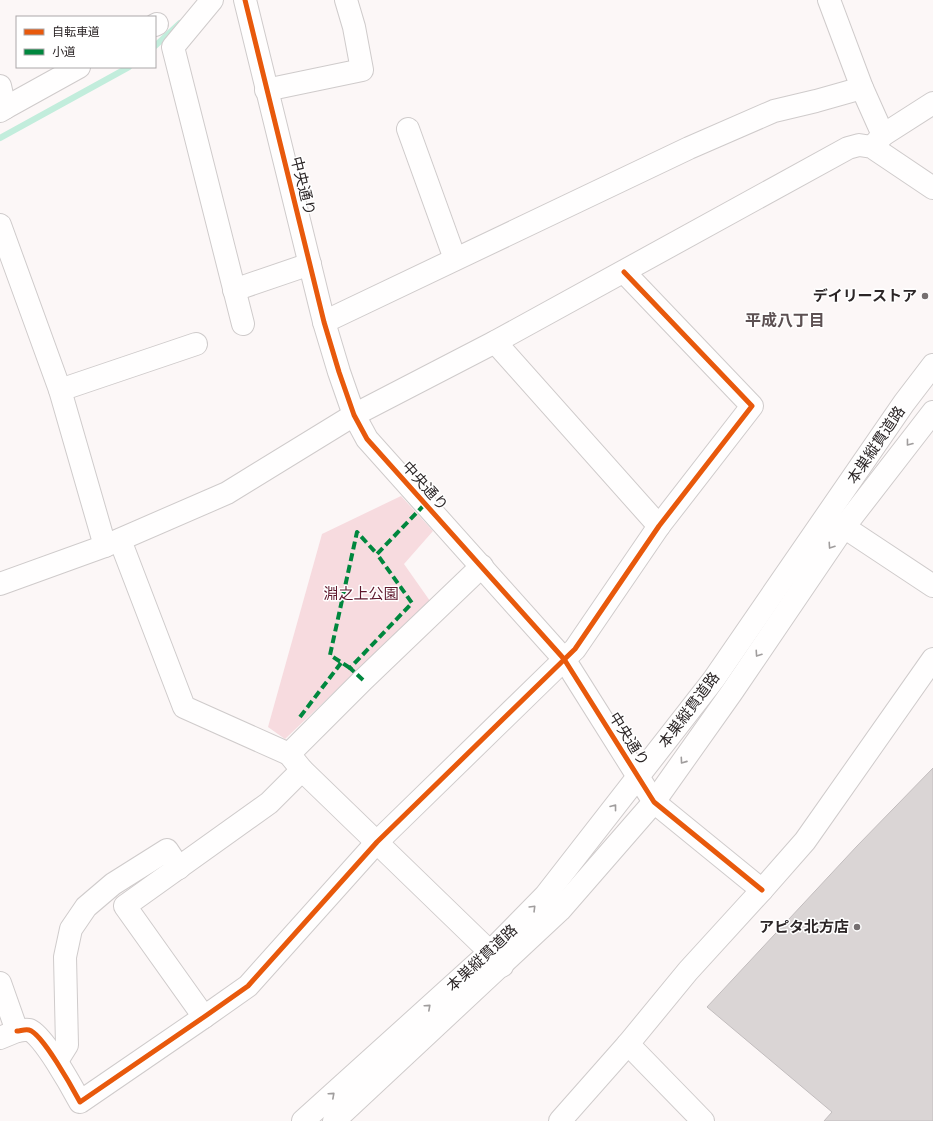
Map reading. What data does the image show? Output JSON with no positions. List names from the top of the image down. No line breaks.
{"streets":{"street":["中央通り","本巣縦貫道路"]},"crossings":[["中央通り","本巣縦貫道路"]],"districts":["平成八丁目"],"parks":["淵之上公園"],"places":["デイリーストア","アピタ北方店"],"legend":["自転車道","小道"]}
